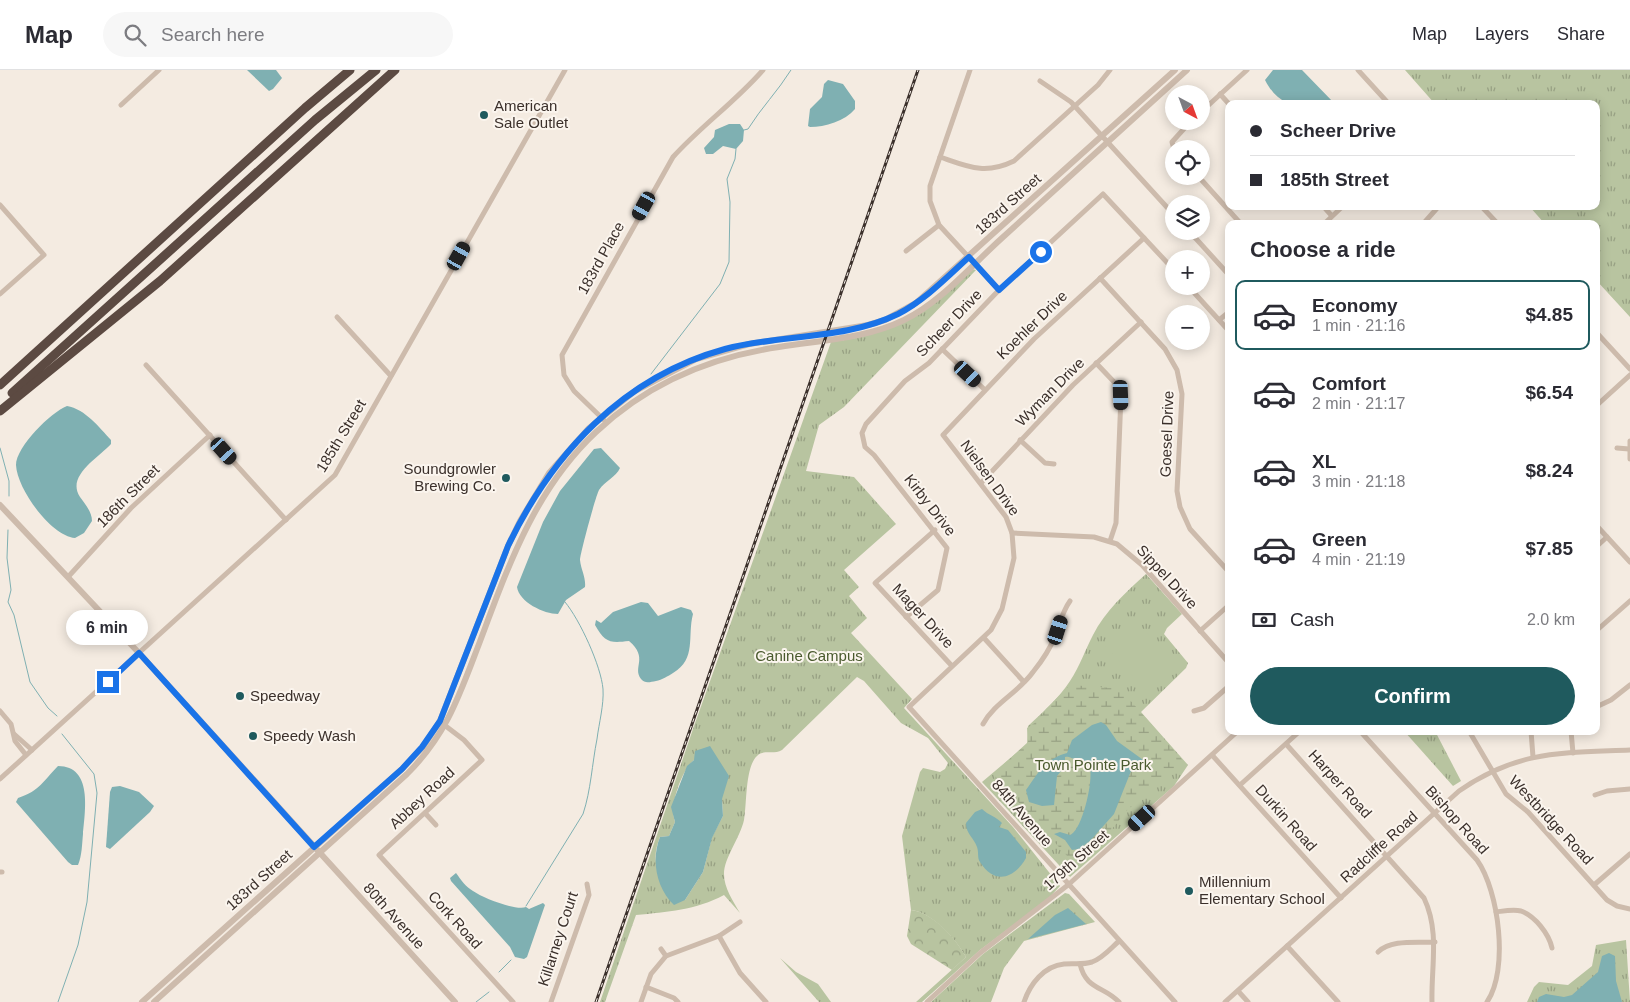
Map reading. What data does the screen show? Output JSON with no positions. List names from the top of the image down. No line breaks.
{"streets":{"street":["183rd Street","183rd Place","Scheer Drive","Koehler Drive","Wyman Drive","Goesel Drive","185th Street","Nielsen Drive","186th Street","Kirby Drive","Sippel Drive","Mager Drive","Harper Road","Abbey Road","84th Avenue","Durkin Road","Bishop Road","Westbridge Road","Radcliffe Road","179th Street","80th Avenue","Cork Road","Killarney Court"]},"crossings":[["183rd Street","183rd Place"],["183rd Street","Abbey Road"],["183rd Street","80th Avenue"],["Scheer Drive","Koehler Drive"],["Scheer Drive","Kirby Drive"],["Koehler Drive","Goesel Drive"],["Koehler Drive","Nielsen Drive"],["Wyman Drive","Goesel Drive"],["Wyman Drive","Nielsen Drive"],["185th Street","80th Avenue"],["Nielsen Drive","Sippel Drive"],["Nielsen Drive","Mager Drive"],["Nielsen Drive","84th Avenue"],["186th Street","80th Avenue"],["Kirby Drive","Mager Drive"],["Harper Road","Radcliffe Road"],["Abbey Road","Cork Road"],["84th Avenue","179th Street"],["Durkin Road","Radcliffe Road"],["Durkin Road","179th Street"],["Bishop Road","Radcliffe Road"],["Westbridge Road","Radcliffe Road"]],"parks":["Canine Campus","Town Pointe Park"],"places":["American Sale Outlet","Soundgrowler Brewing Co.","Speedway","Speedy Wash","Millennium Elementary School"],"north":"bottom right","page":{"header":"Map","search":"Search here","nav":["Map","Layers","Share"],"map_buttons":["+","−"],"banner":["Scheer Drive","185th Street"],"heading":"Choose a ride","list":[{"name":"Economy","note":"1 min · 21:16","value":"$4.85"},{"name":"Comfort","note":"2 min · 21:17","value":"$6.54"},{"name":"XL","note":"3 min · 21:18","value":"$8.24"},{"name":"Green","note":"4 min · 21:19","value":"$7.85"}],"pay":["Cash","2.0 km"],"bubble":"6 min","buttons":"Confirm"}}
